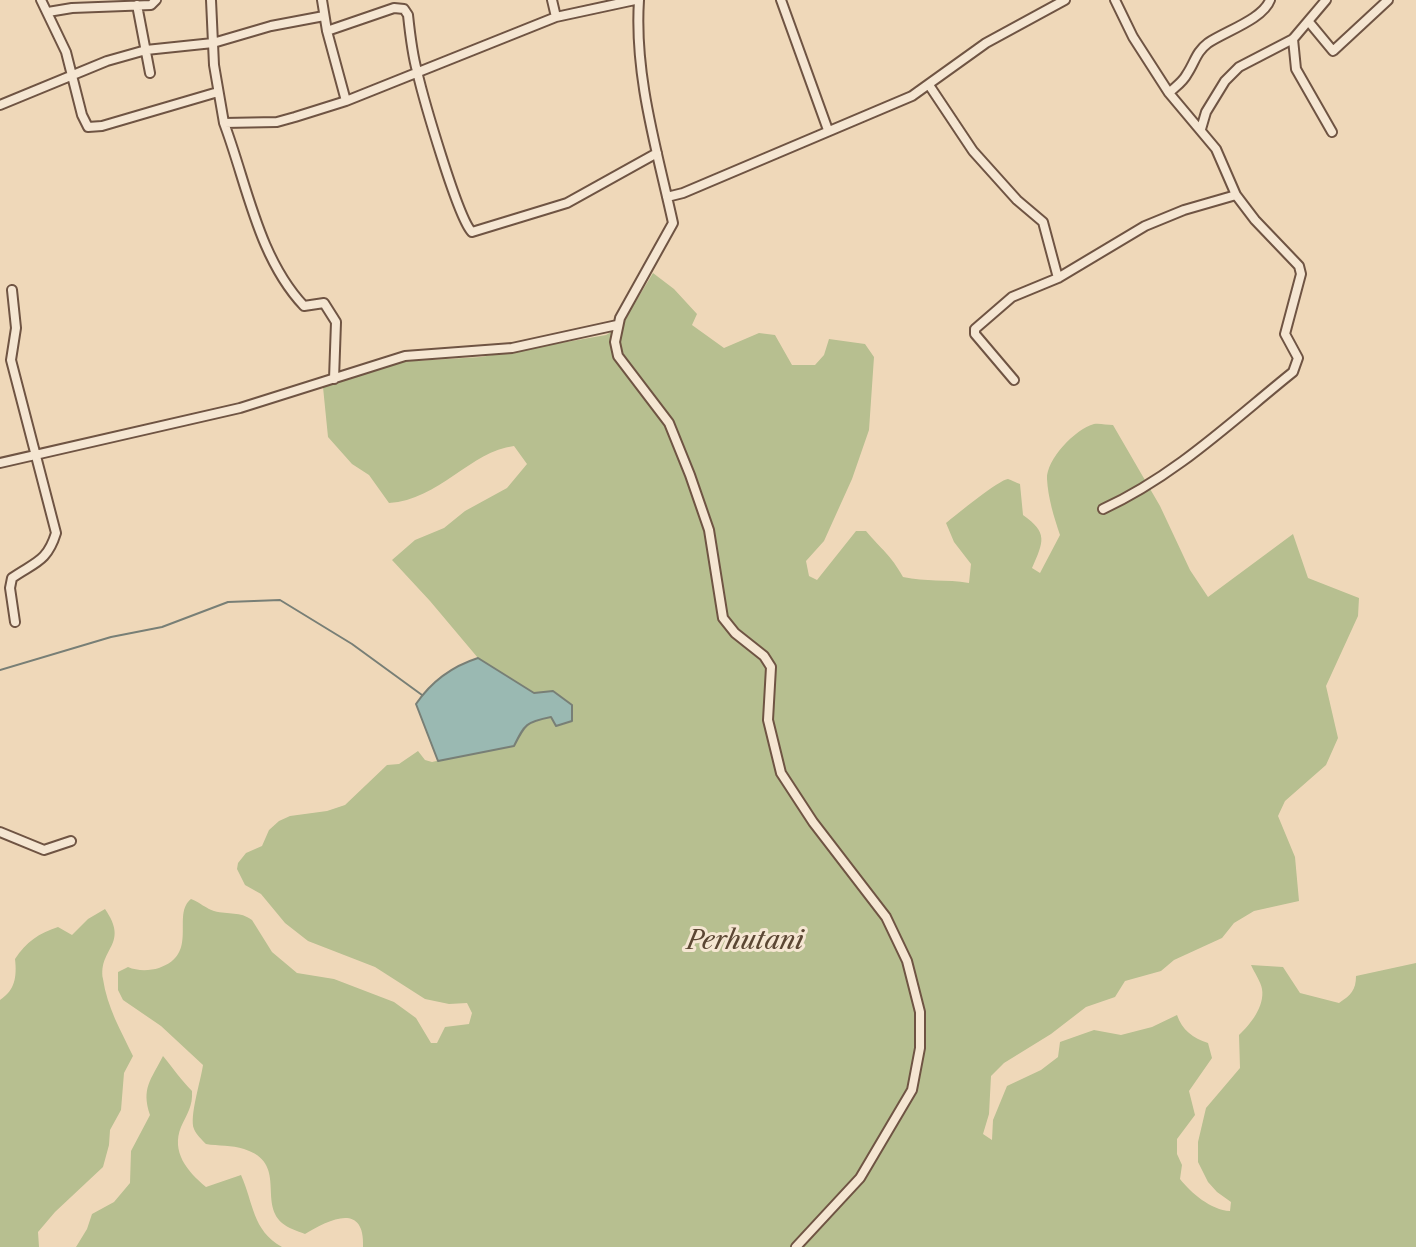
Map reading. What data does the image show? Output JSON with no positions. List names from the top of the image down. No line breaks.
{"parks":["Perhutani"]}
